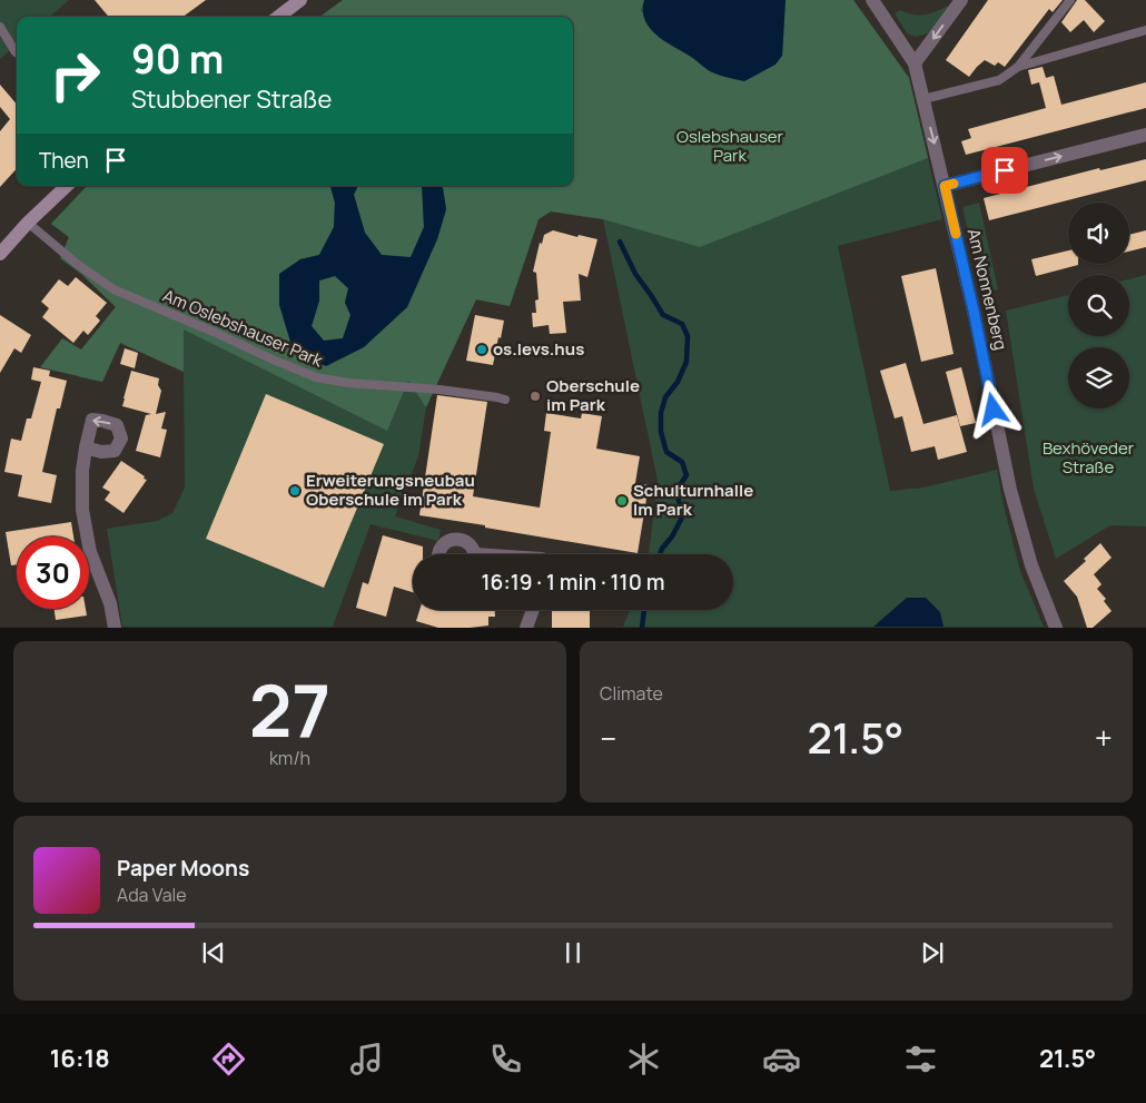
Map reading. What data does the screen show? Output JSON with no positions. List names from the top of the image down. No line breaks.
{"streets":{"street":["Am Nonnenberg"],"lane":["Am Oslebshauser Park"]},"parks":["Oslebshauser Park","Bexhöveder Straße"],"places":["os.levs.hus","Oberschule im Park","Erweiterungsneubau Oberschule im Park","Schulturnhalle Im Park"],"page":{"turn":["90 m","Stubbener Straße"],"then":"Then","limit":"30","trip":"16:19 · 1 min · 110 m","tile":[["27","km/h"],"Climate"],"heat":["−","21.5°","+"],"song":["Paper Moons","Ada Vale"],"tabs":["16:18","21.5°"]}}
